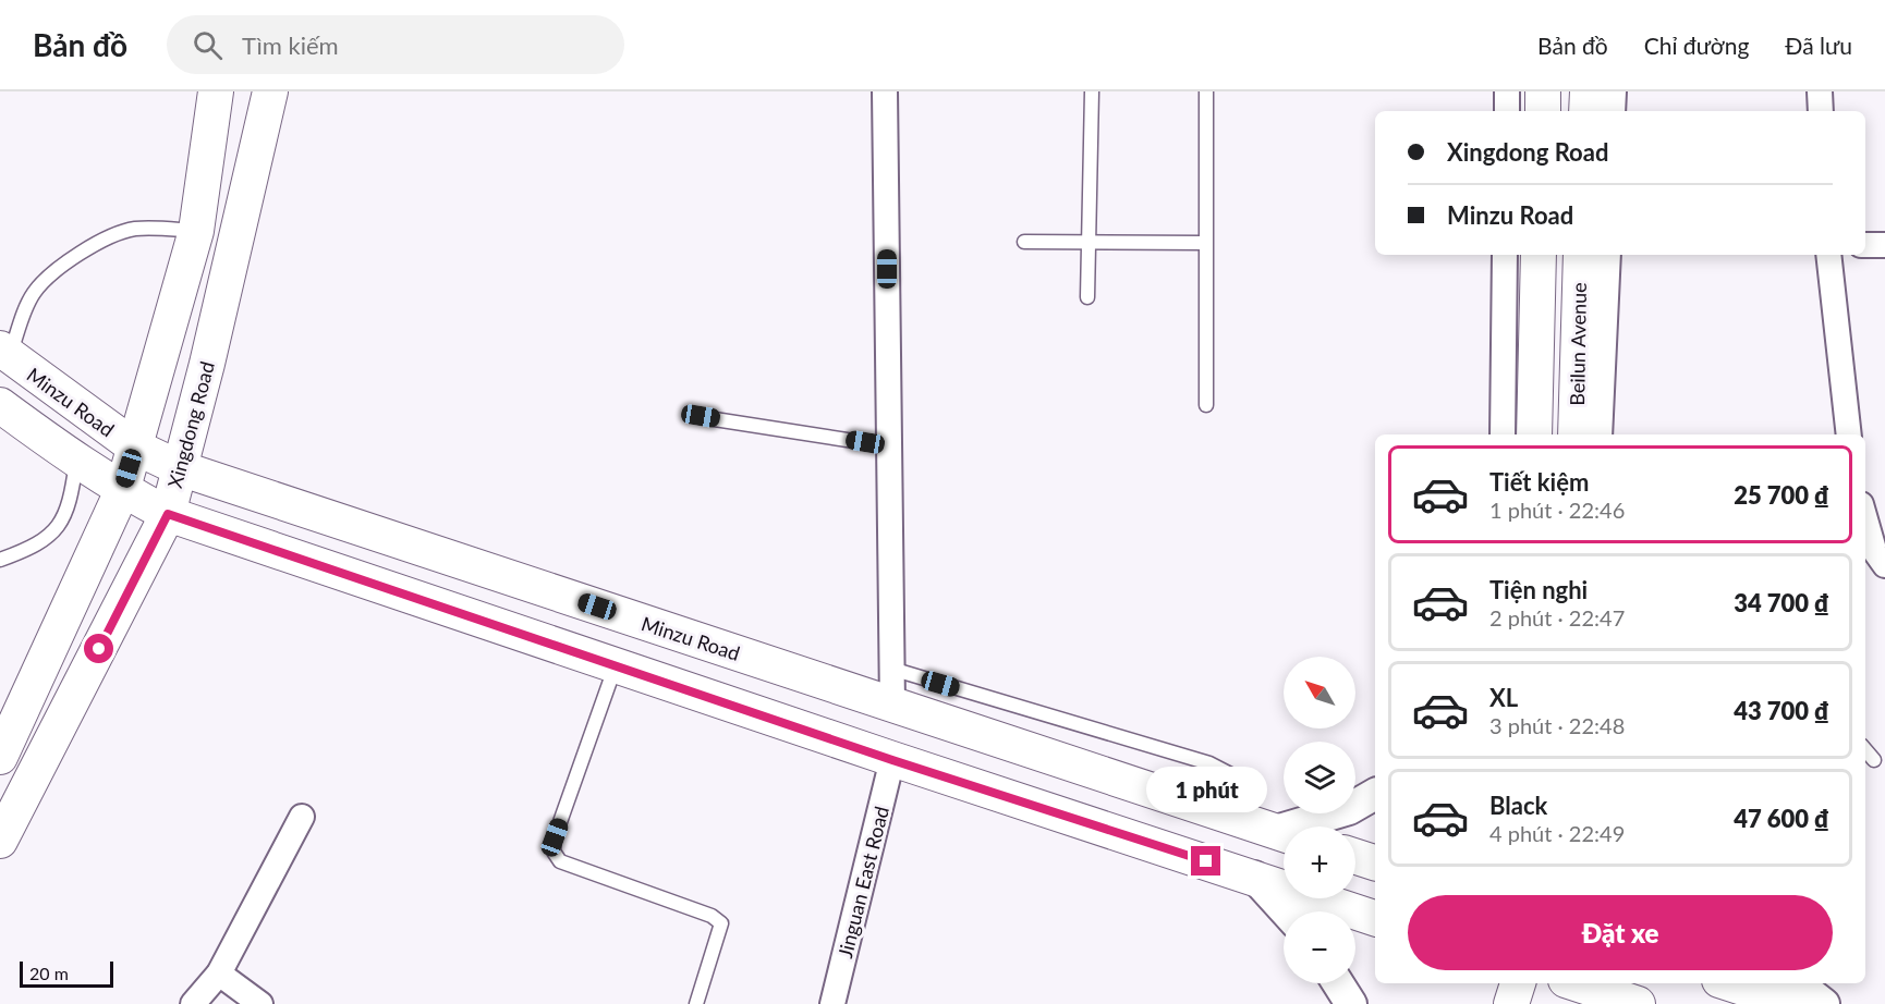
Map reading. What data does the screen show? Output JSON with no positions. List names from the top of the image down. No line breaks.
{"streets":{"main road":["Beilun Avenue","Minzu Road","Xingdong Road"],"street":["Jinguan East Road"]},"crossings":[["Minzu Road","Xingdong Road"]],"scale_bar":"20 m","north":"top left","page":{"header":"Bản đồ","search":"Tìm kiếm","nav":["Bản đồ","Chỉ đường","Đã lưu"],"banner":["Xingdong Road","Minzu Road"],"list":[{"name":"Tiết kiệm","note":"1 phút · 22:46","value":"25 700 ₫"},{"name":"Tiện nghi","note":"2 phút · 22:47","value":"34 700 ₫"},{"name":"XL","note":"3 phút · 22:48","value":"43 700 ₫"},{"name":"Black","note":"4 phút · 22:49","value":"47 600 ₫"}],"map_buttons":["+","−"],"bubble":"1 phút","buttons":"Đặt xe","scale":"20 m"}}
